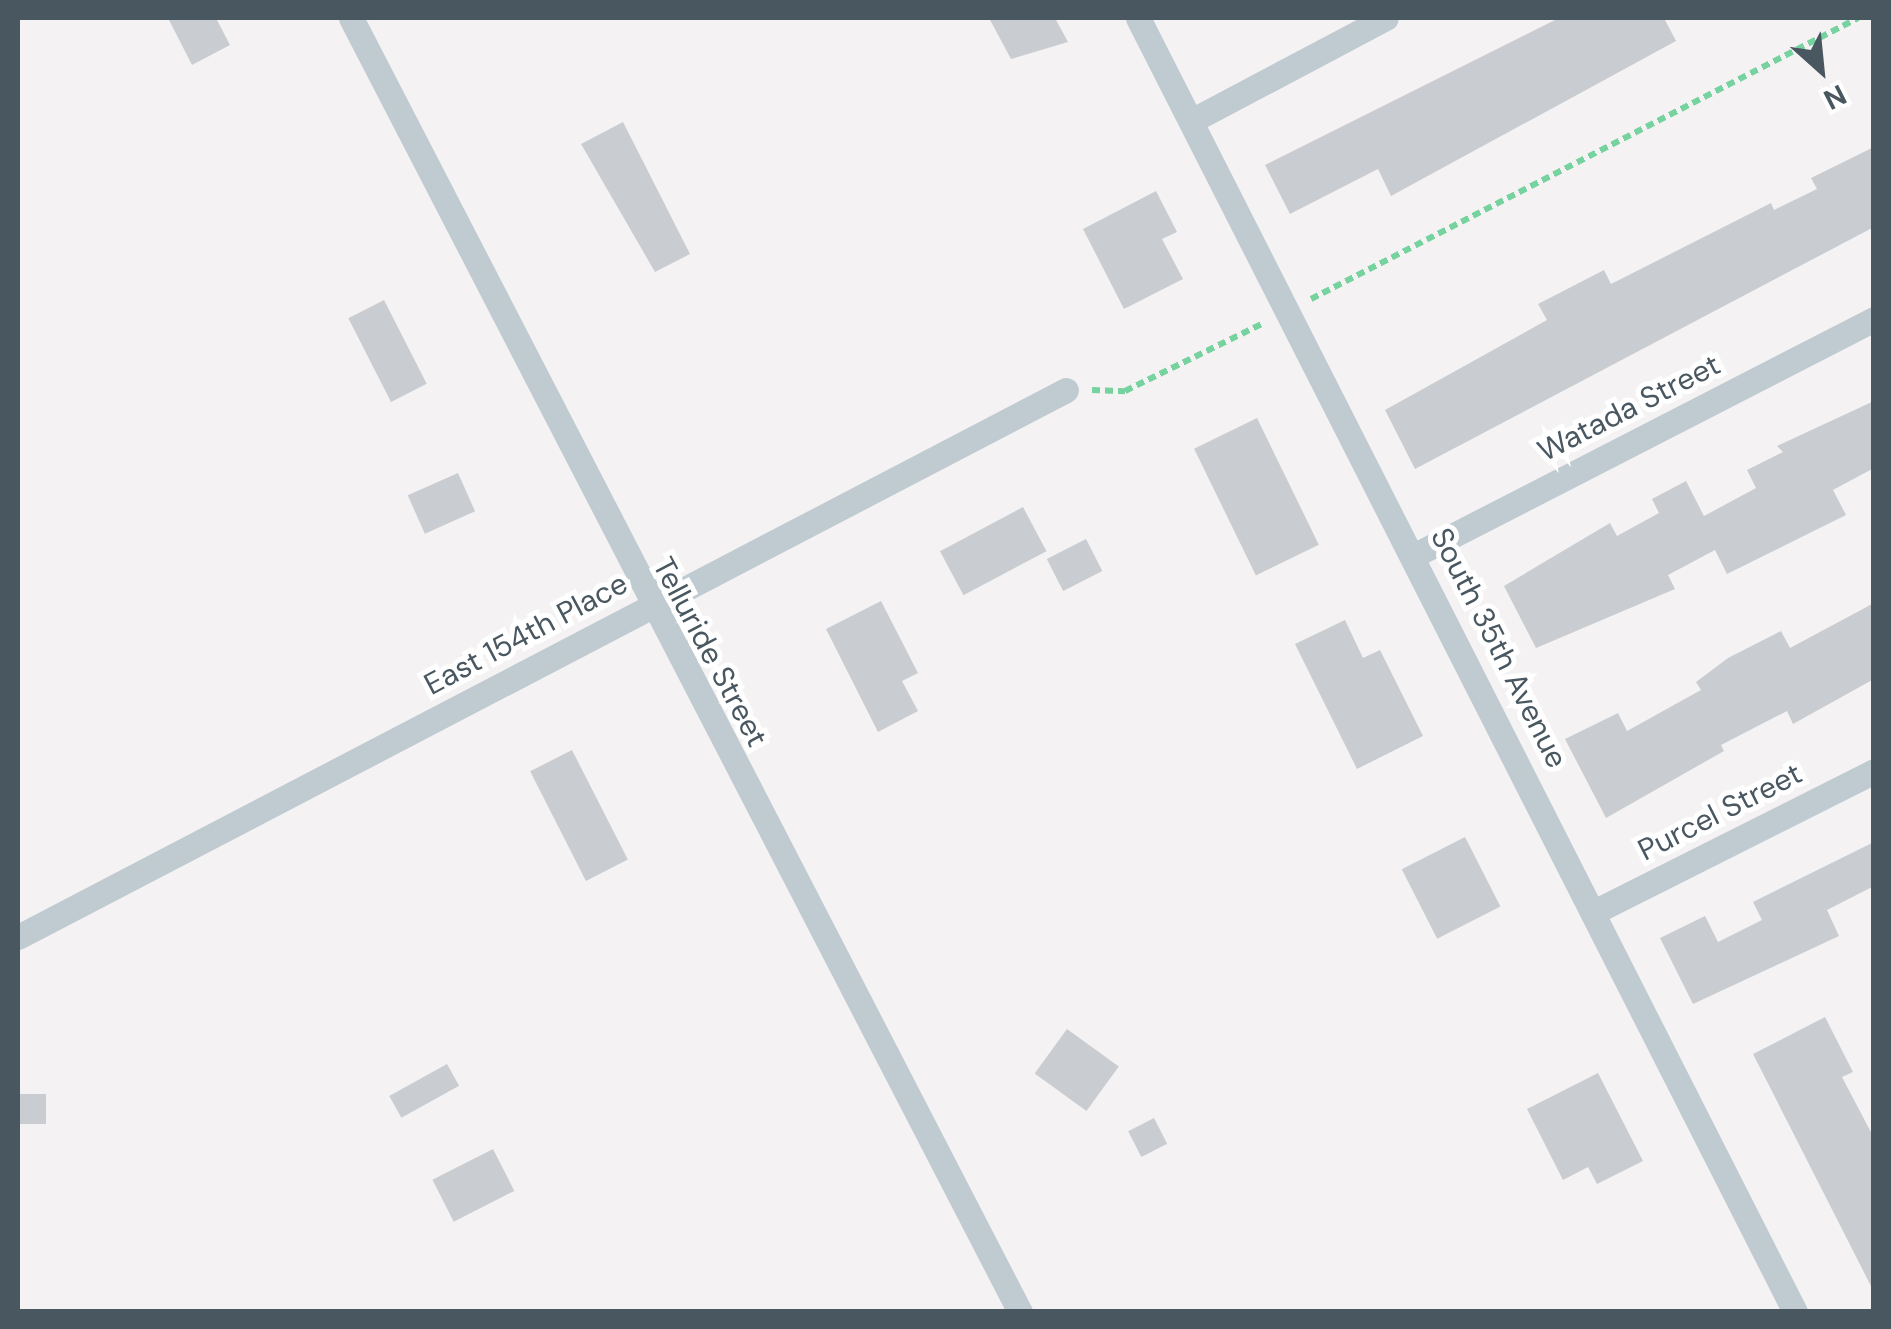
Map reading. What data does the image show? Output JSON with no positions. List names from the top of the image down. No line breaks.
{"streets":{"street":["Watada Street","East 154th Place","South 35th Avenue","Telluride Street","Purcel Street"]},"crossings":[["Watada Street","South 35th Avenue"],["East 154th Place","Telluride Street"],["South 35th Avenue","Purcel Street"]],"north":"bottom right"}
